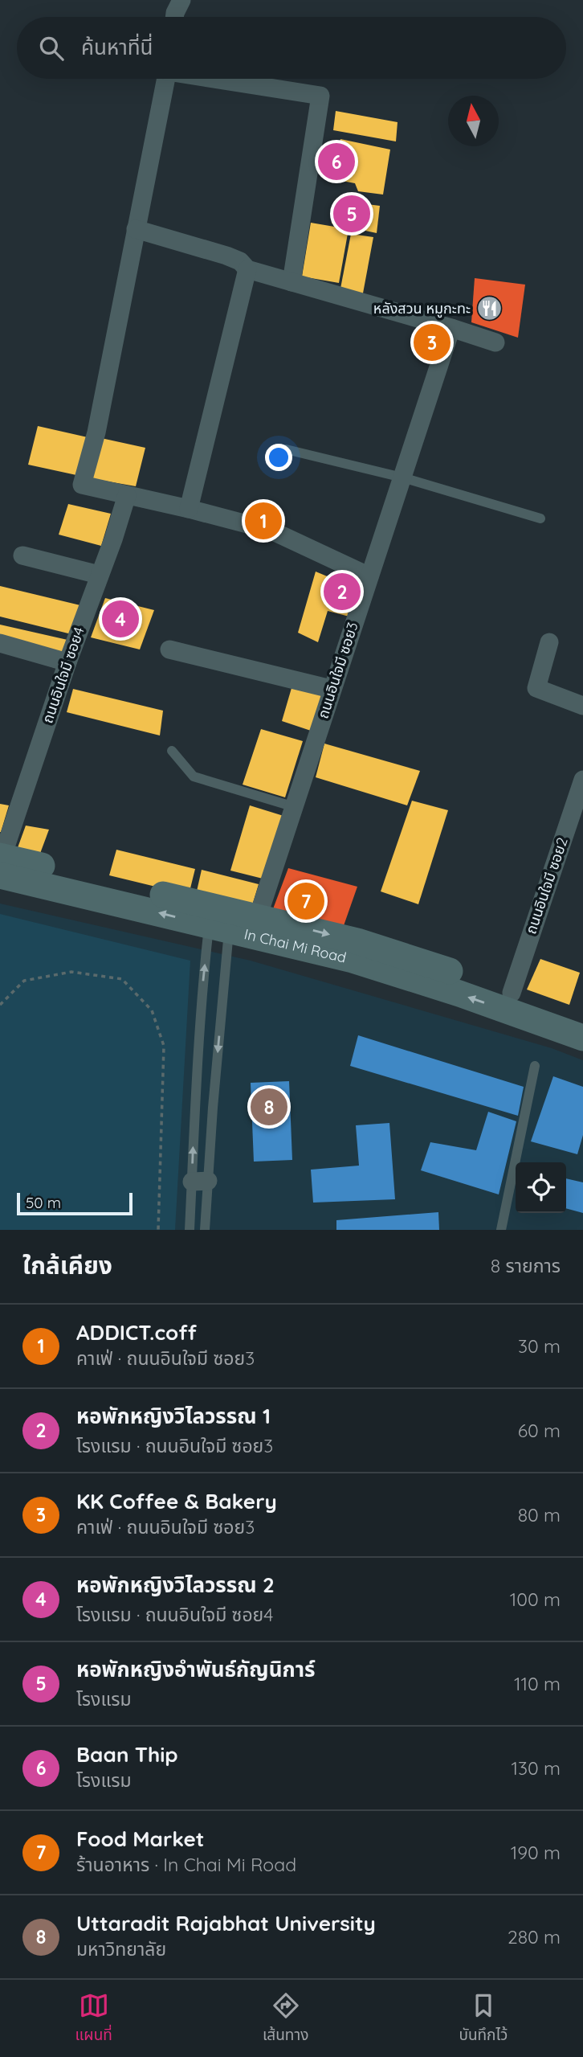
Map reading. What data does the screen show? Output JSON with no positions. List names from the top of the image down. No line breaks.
{"streets":{"main road":["In Chai Mi Road"],"street":["ถนนอินใจมี ซอย3","ถนนอินใจมี ซอย4","ถนนอินใจมี ซอย2"]},"crossings":[["ถนนอินใจมี ซอย3","In Chai Mi Road"],["ถนนอินใจมี ซอย4","In Chai Mi Road"],["ถนนอินใจมี ซอย2","In Chai Mi Road"]],"places":{"restaurant":["หลังสวน หมูกะทะ"]},"scale_bar":"50 m","north":"top","page":{"search":"ค้นหาที่นี่","pins":["6","5","3","1","2","4","7","8"],"scale":"50 m","heading":["ใกล้เคียง","8 รายการ"],"list":[{"mark":"1","name":"ADDICT.coff","note":"คาเฟ่ · ถนนอินใจมี ซอย3","value":"30 m"},{"mark":"2","name":"หอพักหญิงวิไลวรรณ 1","note":"โรงแรม · ถนนอินใจมี ซอย3","value":"60 m"},{"mark":"3","name":"KK Coffee & Bakery","note":"คาเฟ่ · ถนนอินใจมี ซอย3","value":"80 m"},{"mark":"4","name":"หอพักหญิงวิไลวรรณ 2","note":"โรงแรม · ถนนอินใจมี ซอย4","value":"100 m"},{"mark":"5","name":"หอพักหญิงอำพันธ์กัญนิการ์","note":"โรงแรม","value":"110 m"},{"mark":"6","name":"Baan Thip","note":"โรงแรม","value":"130 m"},{"mark":"7","name":"Food Market","note":"ร้านอาหาร · In Chai Mi Road","value":"190 m"},{"mark":"8","name":"Uttaradit Rajabhat University","note":"มหาวิทยาลัย","value":"280 m"}],"nav":["แผนที่","เส้นทาง","บันทึกไว้"]}}
